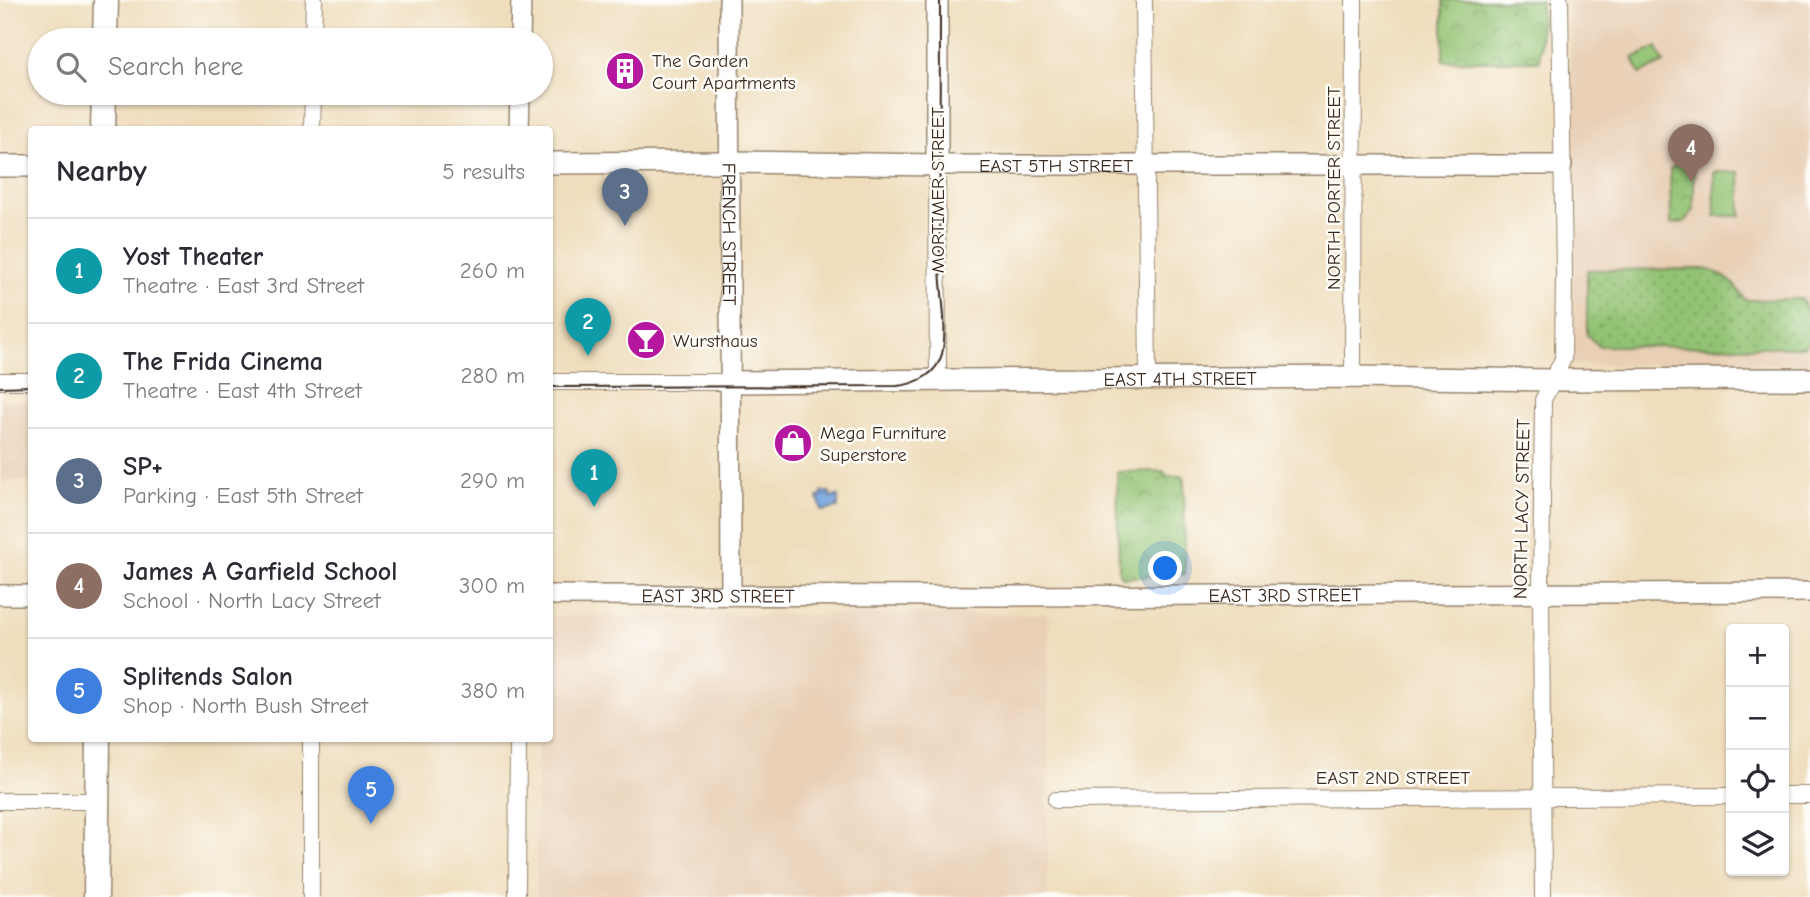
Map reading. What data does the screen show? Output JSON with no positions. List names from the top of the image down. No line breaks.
{"streets":{"main road":["EAST 5TH STREET","MORTIMER STREET","EAST 4TH STREET"],"street":["NORTH PORTER STREET","FRENCH STREET","NORTH LACY STREET","EAST 3RD STREET","EAST 2ND STREET"]},"crossings":[["EAST 5TH STREET","NORTH PORTER STREET"],["EAST 5TH STREET","MORTIMER STREET"],["EAST 5TH STREET","FRENCH STREET"],["EAST 5TH STREET","NORTH LACY STREET"],["NORTH PORTER STREET","EAST 4TH STREET"],["MORTIMER STREET","EAST 4TH STREET"],["FRENCH STREET","EAST 4TH STREET"],["FRENCH STREET","EAST 3RD STREET"],["EAST 4TH STREET","NORTH LACY STREET"],["NORTH LACY STREET","EAST 3RD STREET"],["NORTH LACY STREET","EAST 2ND STREET"]],"places":{"building":["The Garden Court Apartments"],"bar":["Wursthaus"],"shop":["Mega Furniture Superstore"]},"page":{"search":"Search here","pins":["4","3","2","1","5"],"heading":["Nearby","5 results"],"list":[{"mark":"1","name":"Yost Theater","note":"Theatre · East 3rd Street","value":"260 m"},{"mark":"2","name":"The Frida Cinema","note":"Theatre · East 4th Street","value":"280 m"},{"mark":"3","name":"SP+","note":"Parking · East 5th Street","value":"290 m"},{"mark":"4","name":"James A Garfield School","note":"School · North Lacy Street","value":"300 m"},{"mark":"5","name":"Splitends Salon","note":"Shop · North Bush Street","value":"380 m"}],"map_buttons":["+","−"]}}
